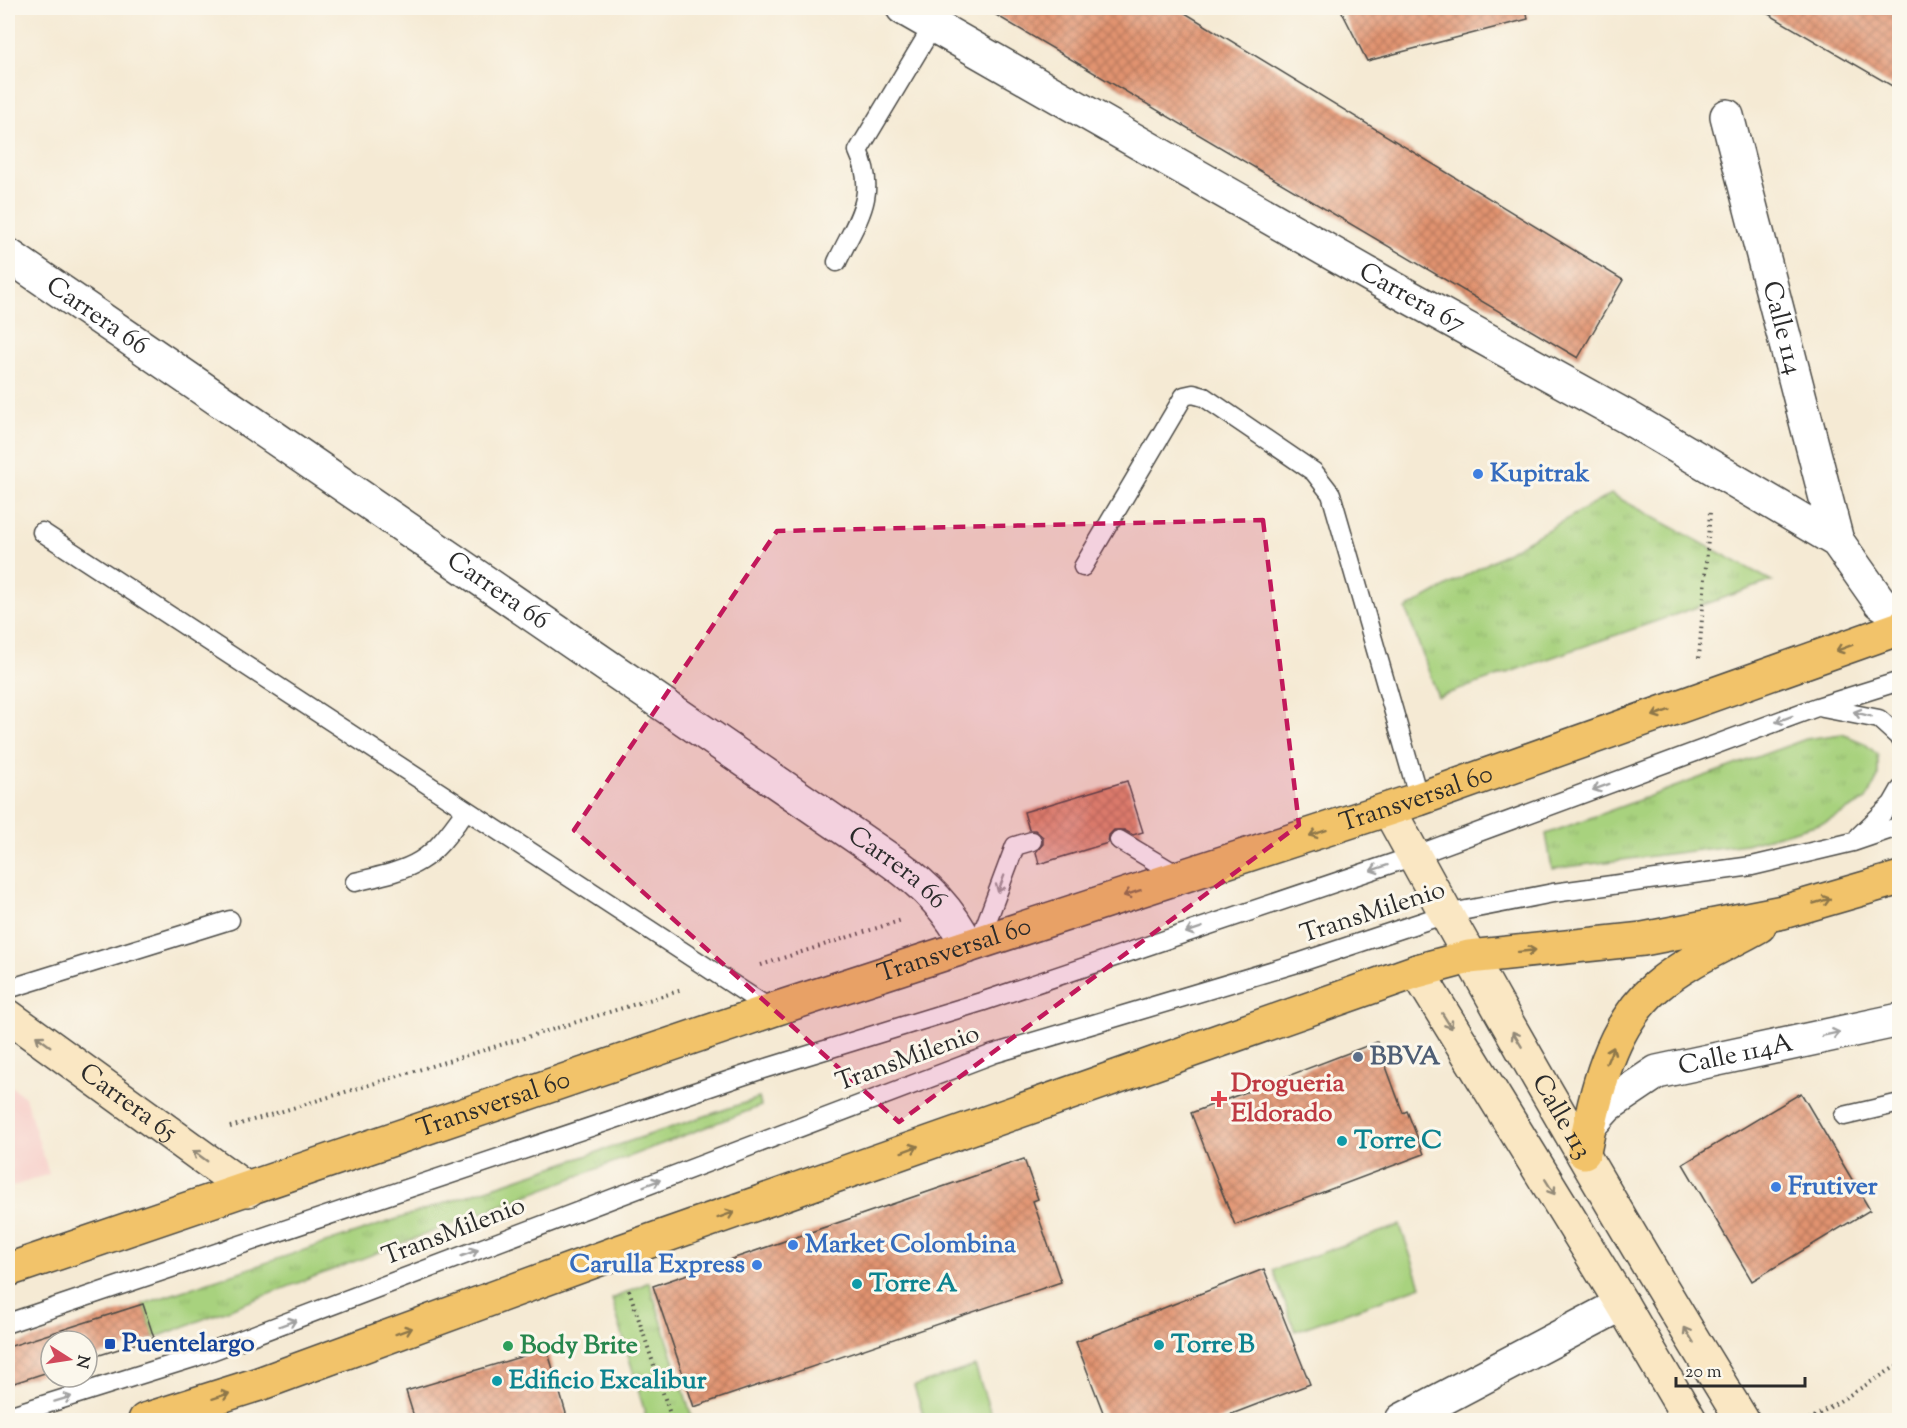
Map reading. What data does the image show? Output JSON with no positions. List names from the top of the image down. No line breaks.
{"streets":{"main road":["Transversal 60"],"street":["Carrera 67","Carrera 66","Calle 114","Calle 114A","Carrera 65","Calle 113"],"lane":["TransMilenio"]},"crossings":[["Carrera 67","Calle 114"],["Carrera 66","Transversal 60"],["Transversal 60","Carrera 65"],["Transversal 60","Calle 113"],["TransMilenio","Calle 113"],["Calle 114A","Calle 113"]],"one_way":["Calle 114A","Carrera 65"],"places":{"other":["Kupitrak","BBVA","Torre C","Frutiver","Market Colombina","Carulla Express","Torre A","Torre B","Body Brite","Edificio Excalibur"],"health":["Drogueria Eldorado"],"transit":["Puentelargo"]},"scale_bar":"20 m","north":"right"}
